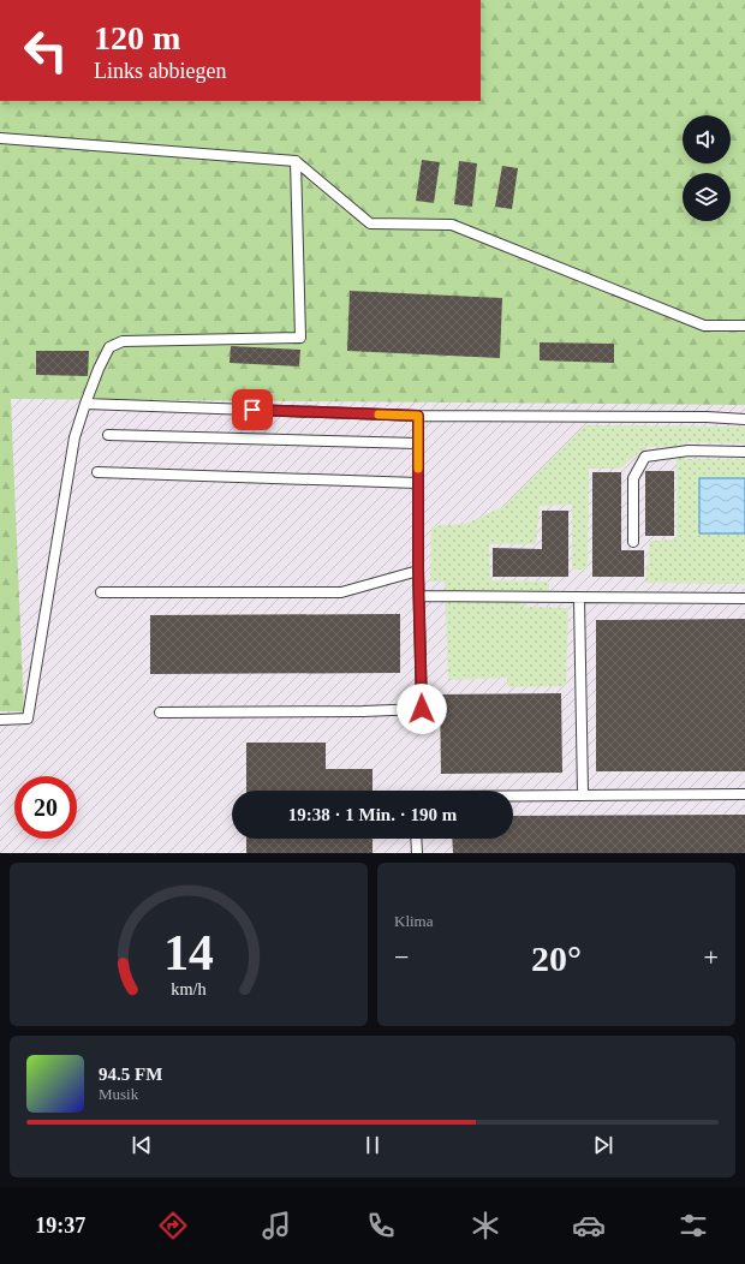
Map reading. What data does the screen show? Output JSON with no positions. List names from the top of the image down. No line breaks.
{"page":{"turn":["120 m","Links abbiegen"],"limit":"20","trip":"19:38 · 1 Min. · 190 m","tile":"Klima","heat":["−","20°","+"],"song":["94.5 FM","Musik"],"tabs":"19:37","gauge":["14","km/h"]}}
